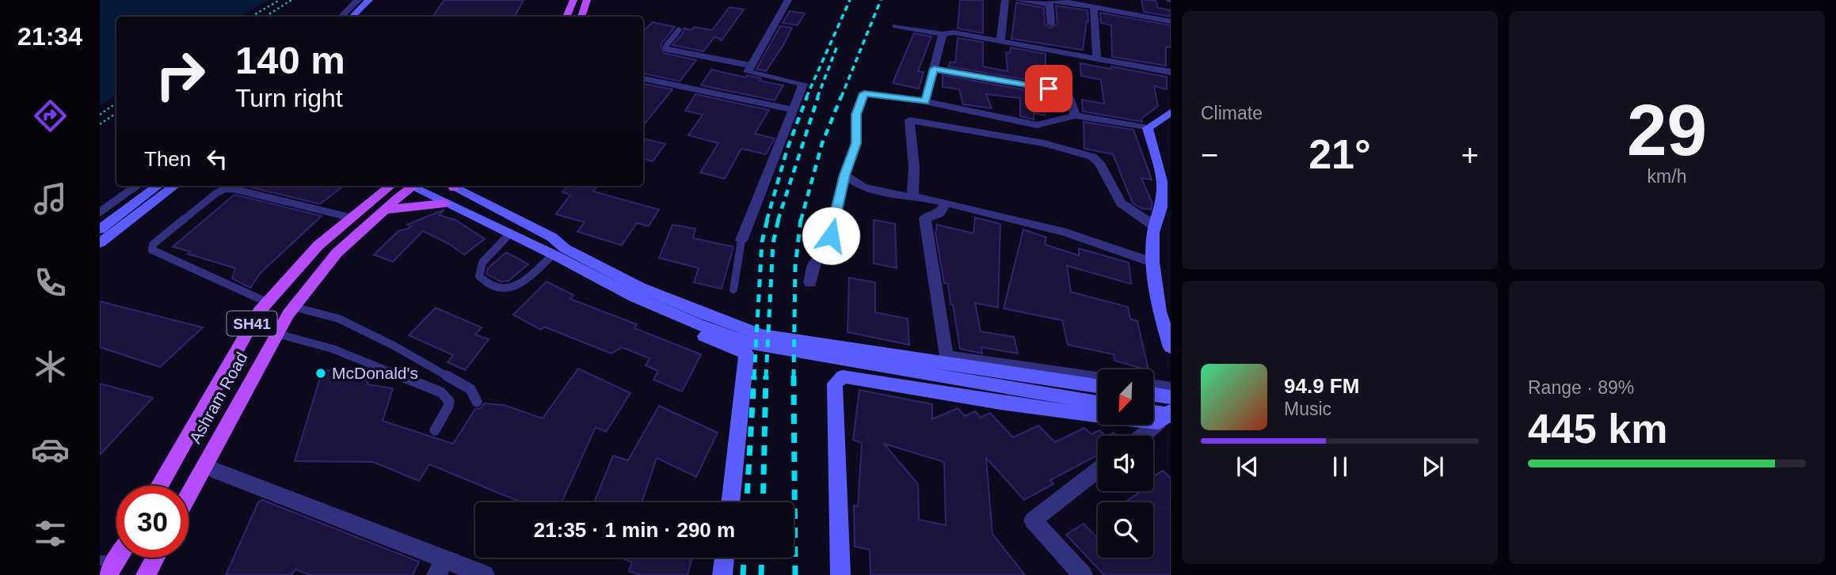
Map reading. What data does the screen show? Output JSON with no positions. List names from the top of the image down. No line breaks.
{"streets":{"main road":["SH41","Ashram Road"]},"places":["McDonald's"],"north":"bottom left","page":{"tabs":"21:34","tile":["Climate",["29","km/h"],["Range · 89%","445 km"]],"turn":["140 m","Turn right"],"heat":["−","21°","+"],"then":"Then","song":["94.9 FM","Music"],"limit":"30","trip":"21:35 · 1 min · 290 m"}}
